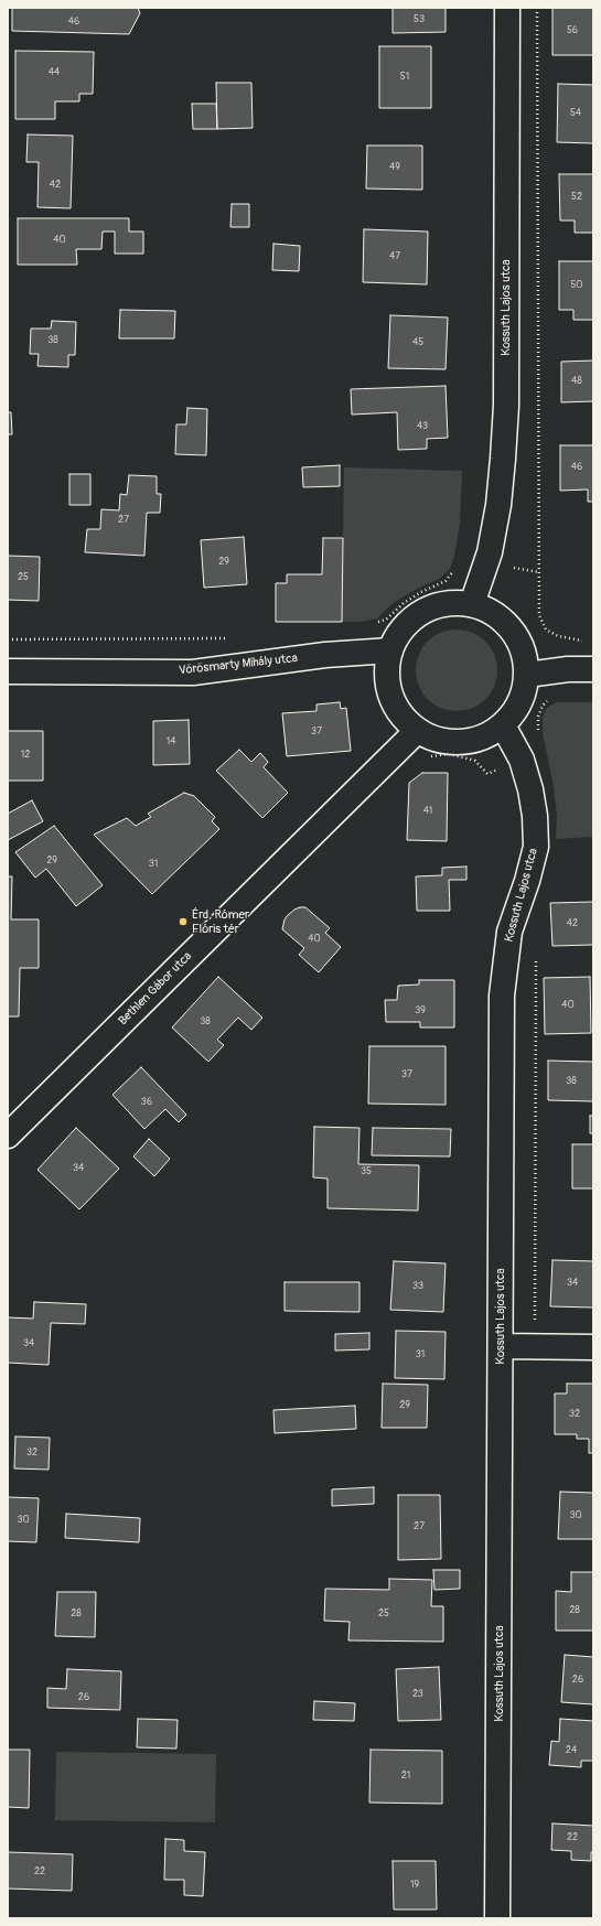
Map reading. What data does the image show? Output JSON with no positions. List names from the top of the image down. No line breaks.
{"streets":{"street":["Kossuth Lajos utca","Vörösmarty Mihály utca","Bethlen Gábor utca"]},"crossings":[["Kossuth Lajos utca","Vörösmarty Mihály utca"],["Kossuth Lajos utca","Bethlen Gábor utca"],["Vörösmarty Mihály utca","Bethlen Gábor utca"]],"places":["Érd, Rómer Flóris tér"],"house_numbers":["53","46","56","44","51","54","49","42","52","40","47","50","38","45","48","43","46","27","29","25","37","14","12","41","29","31","42","40","40","39","38","37","38","36","34","35","34","33","34","31","29","32","32","30","30","27","28","28","25","26","23","26","24","21","22","22","19"]}
